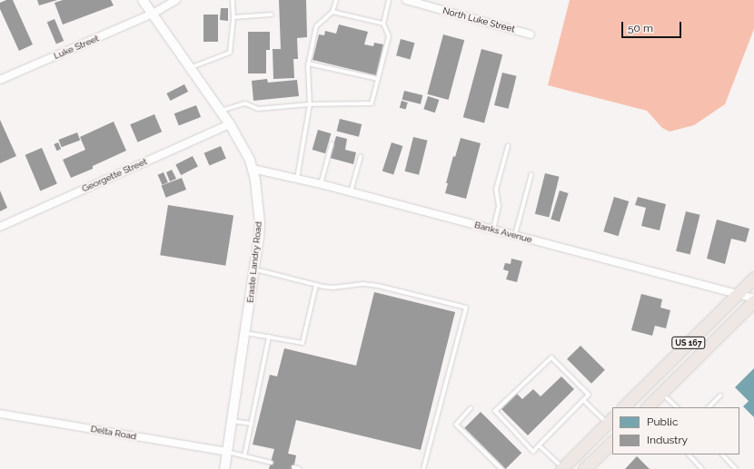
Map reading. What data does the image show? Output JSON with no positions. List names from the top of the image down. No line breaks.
{"streets":{"main road":["US 167"],"street":["North Luke Street","Luke Street","Georgette Street","Banks Avenue","Eraste Landry Road","Delta Road"]},"crossings":[["Luke Street","Eraste Landry Road"],["Georgette Street","Eraste Landry Road"],["Banks Avenue","Eraste Landry Road"],["Banks Avenue","US 167"],["Eraste Landry Road","Delta Road"]],"legend":["Public","Industry"],"scale_bar":"50 m"}
